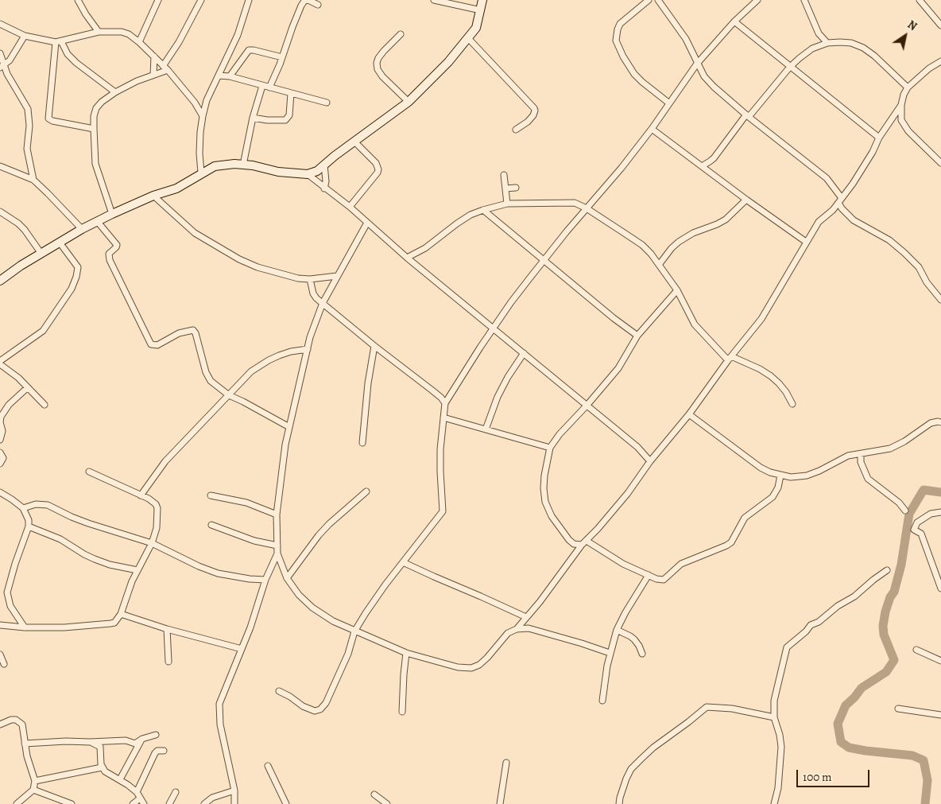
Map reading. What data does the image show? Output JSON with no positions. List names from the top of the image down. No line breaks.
{"scale_bar":"100 m","north":"top right"}
